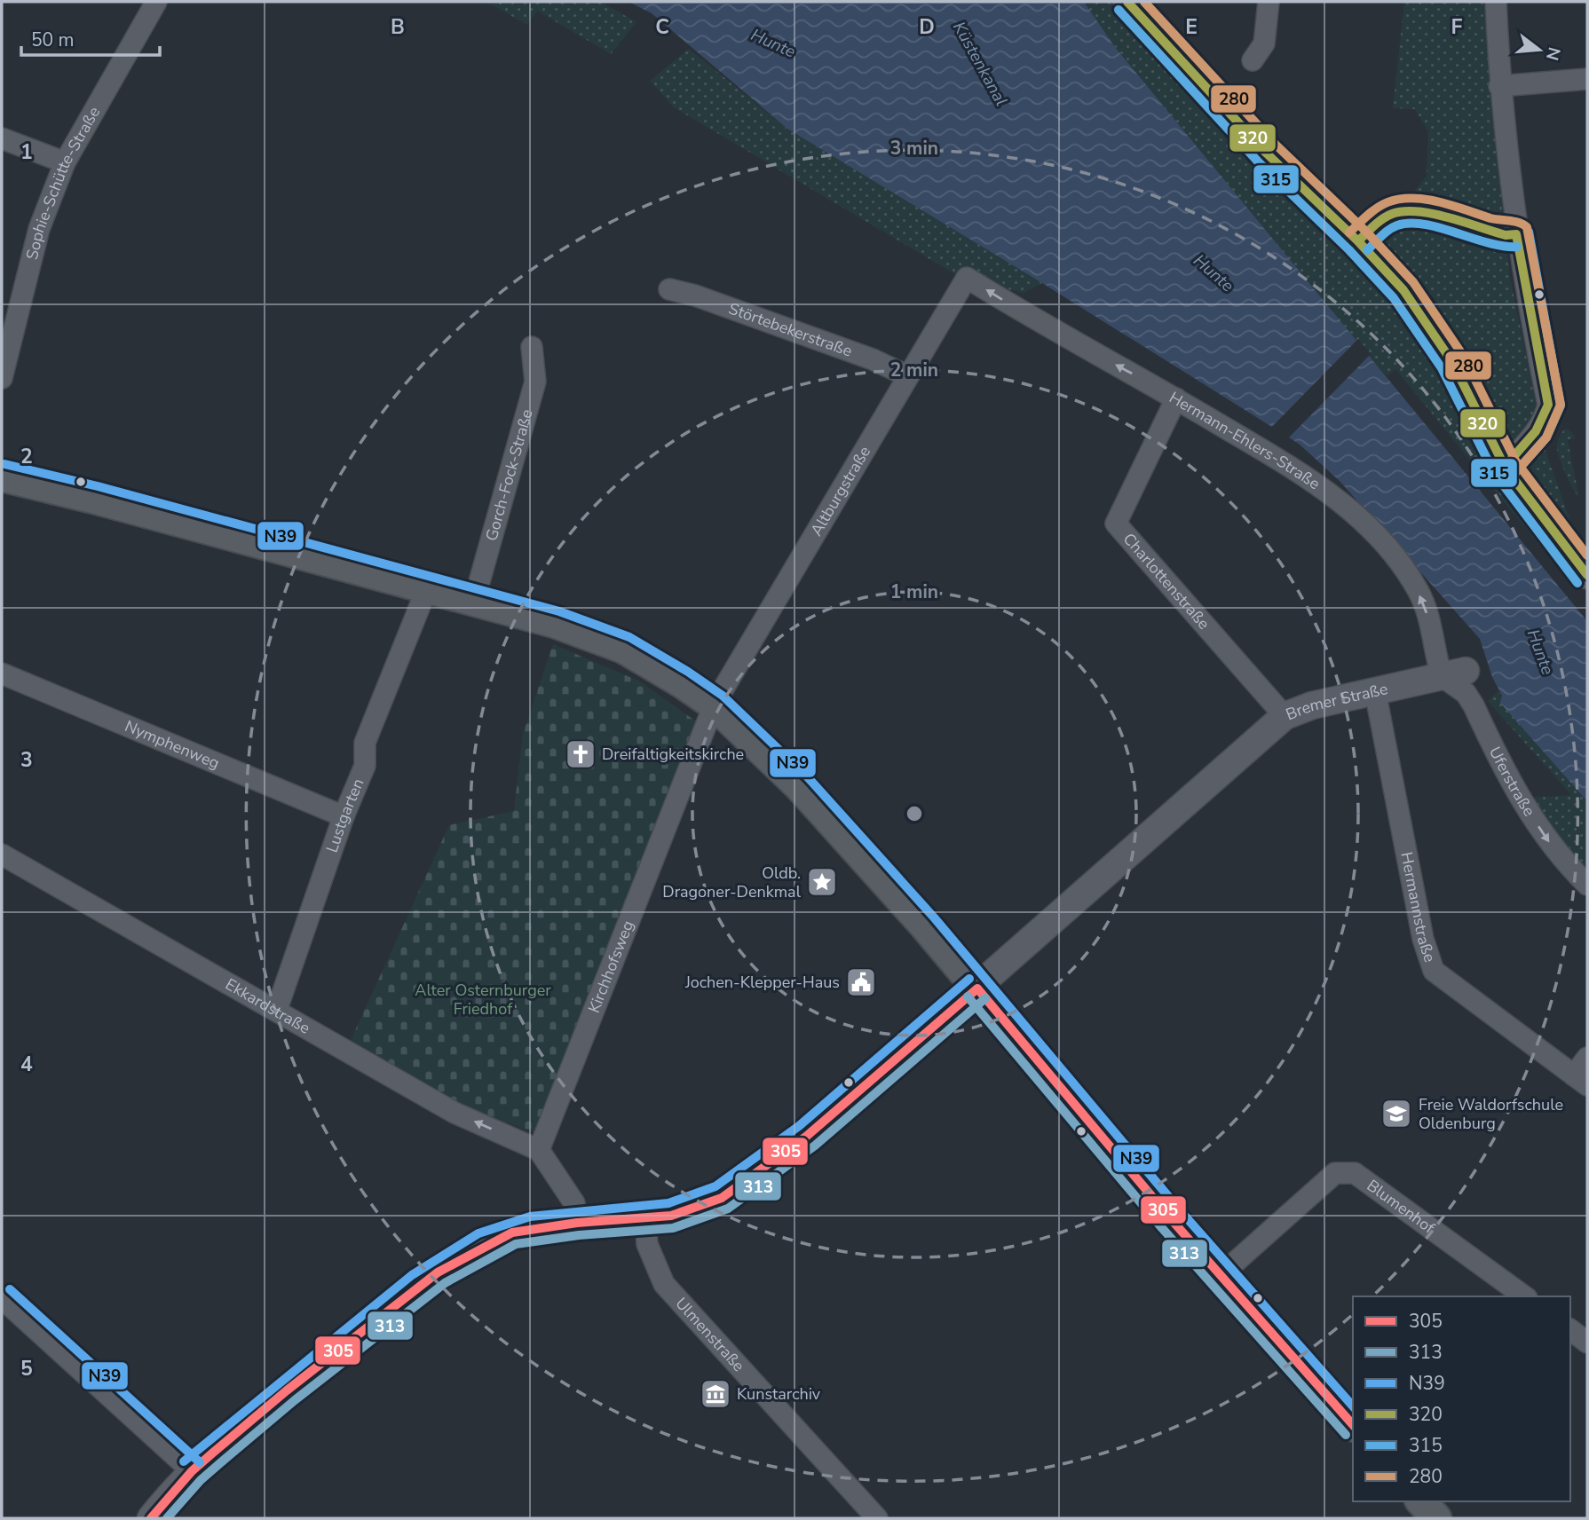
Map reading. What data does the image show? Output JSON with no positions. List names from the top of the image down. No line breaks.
{"streets":{"street":["Sophie-Schütte-Straße","Störtebekerstraße","Hermann-Ehlers-Straße","Gorch-Fock-Straße","Altburgstraße","Charlottenstraße","Bremer Straße","Nymphenweg","Uferstraße","Lustgarten","Hermannstraße","Kirchhofsweg","Ekkardstraße","Blumenhof","Ulmenstraße"]},"crossings":[["Störtebekerstraße","Altburgstraße"],["Hermann-Ehlers-Straße","Altburgstraße"],["Hermann-Ehlers-Straße","Charlottenstraße"],["Hermann-Ehlers-Straße","Bremer Straße"],["Hermann-Ehlers-Straße","Uferstraße"],["Altburgstraße","Kirchhofsweg"],["Charlottenstraße","Bremer Straße"],["Bremer Straße","Uferstraße"],["Bremer Straße","Hermannstraße"],["Bremer Straße","Ulmenstraße"],["Nymphenweg","Lustgarten"],["Lustgarten","Ekkardstraße"],["Kirchhofsweg","Ekkardstraße"]],"one_way":["Uferstraße","Ekkardstraße"],"water":["Hunte","Küstenkanal"],"parks":["Alter Osternburger Friedhof"],"places":{"church":["Dreifaltigkeitskirche"],"place":["Oldb. Dragoner-Denkmal"],"public building":["Jochen-Klepper-Haus"],"school or university":["Freie Waldorfschule Oldenburg"],"museum":["Kunstarchiv"]},"lines":["transit line 320","transit line 280","transit line 315","transit line N39","transit line 305","transit line 313"],"legend":["305","313","N39","320","315","280"],"scale_bar":"50 m","north":"right","grid":{"columns":["B","C","D","E","F"],"rows":["1","2","3","4","5"]},"rings":["3 min","2 min","1 min"]}
